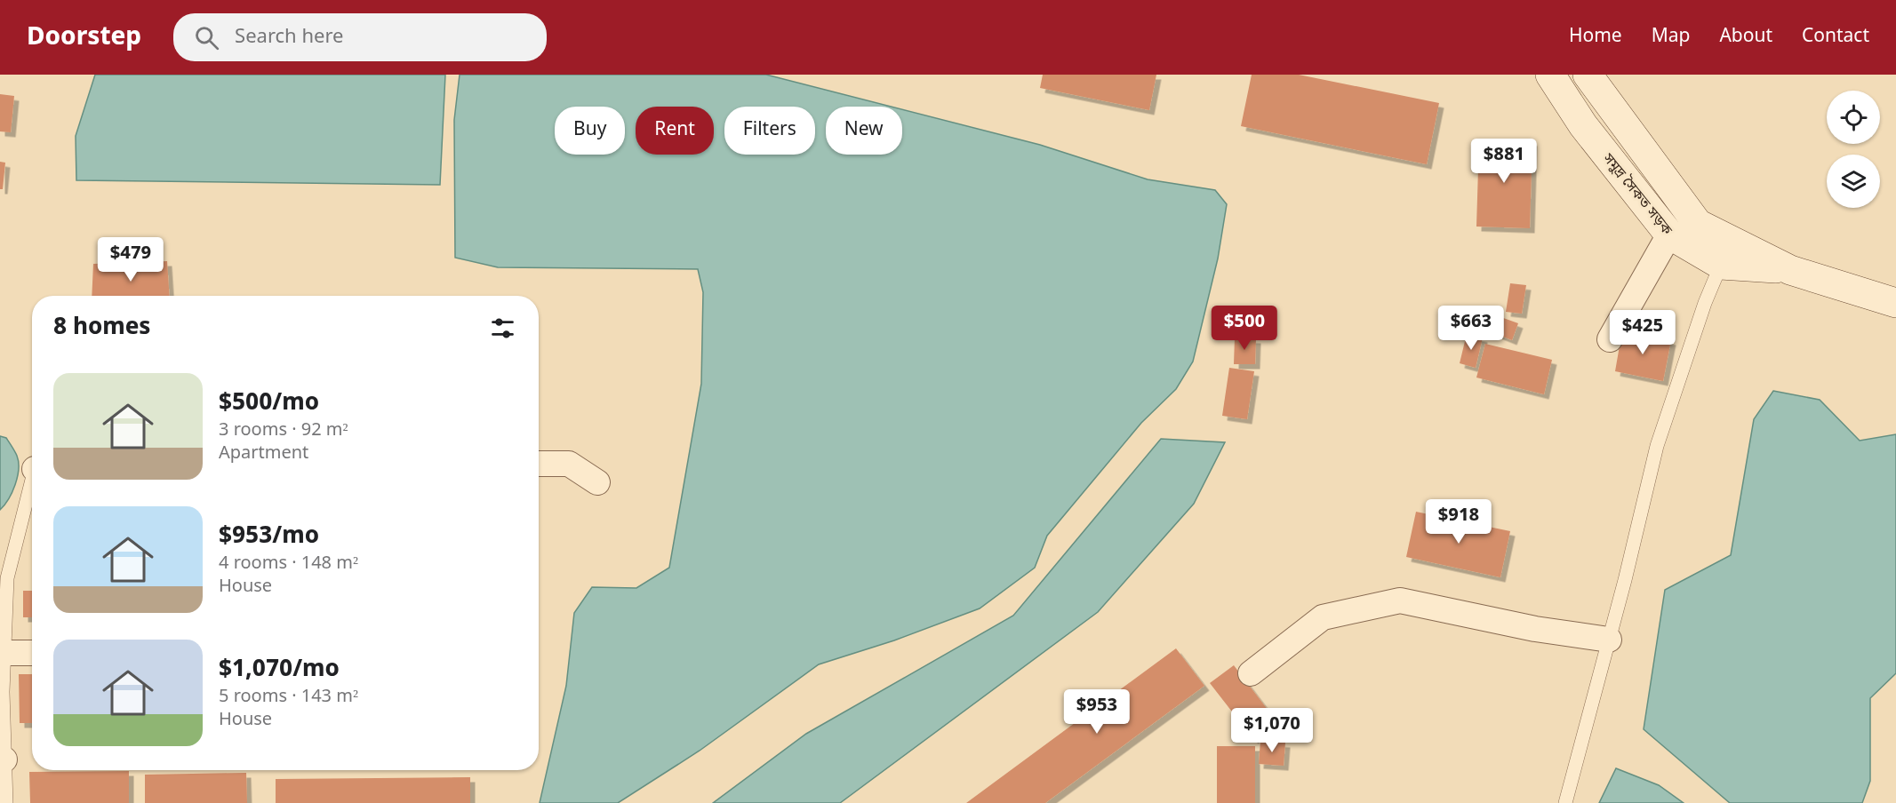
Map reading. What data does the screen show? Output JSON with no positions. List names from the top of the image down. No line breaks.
{"streets":{"main road":["সমুদ্র সৈকত সড়ক"]},"page":{"header":"Doorstep","search":"Search here","nav":["Home","Map","About","Contact"],"chip":["Buy","Rent","Filters","New"],"price":["$881","$479","$500","$663","$425","$918","$953","$1,070"],"heading":"8 homes","list":[{"name":"$500/mo","note":"3 rooms · 92 m² · Apartment"},{"name":"$953/mo","note":"4 rooms · 148 m² · House"},{"name":"$1,070/mo","note":"5 rooms · 143 m² · House"}]}}
